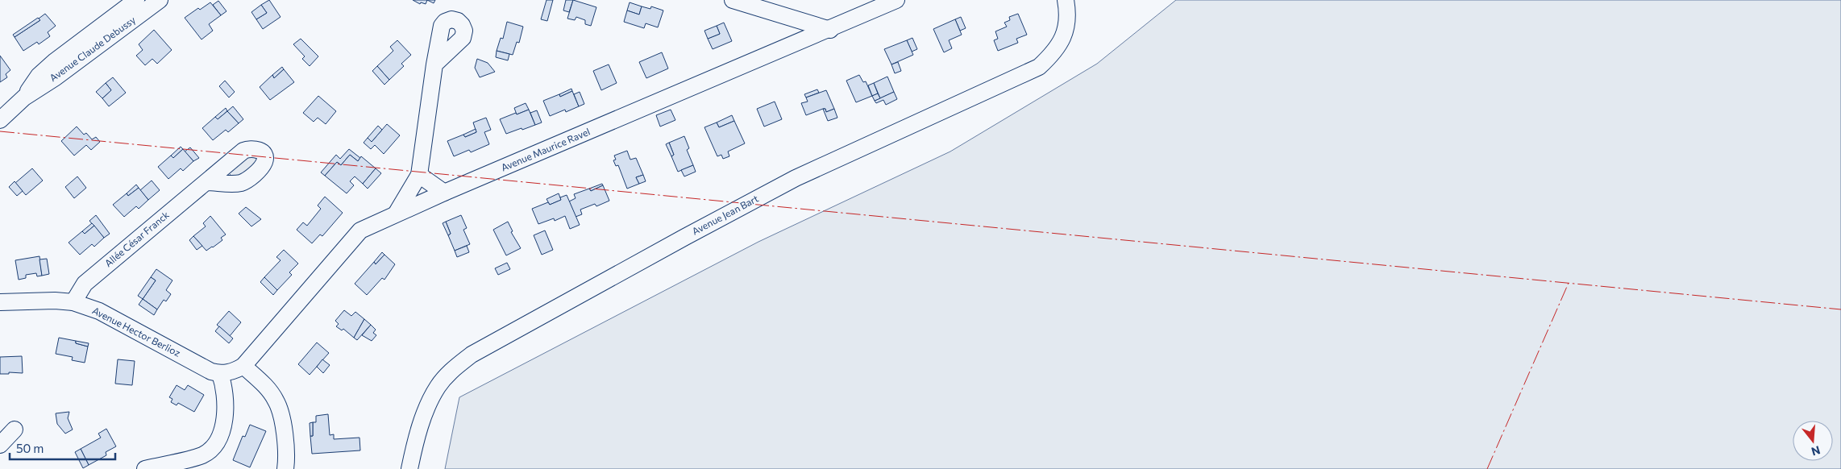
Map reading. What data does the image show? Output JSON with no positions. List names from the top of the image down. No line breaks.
{"streets":{"street":["Avenue Claude Debussy","Avenue Maurice Ravel","Avenue Jean Bart","Allée César Franck","Avenue Hector Berlioz"]},"crossings":[["Allée César Franck","Avenue Hector Berlioz"]],"scale_bar":"50 m","north":"bottom"}
